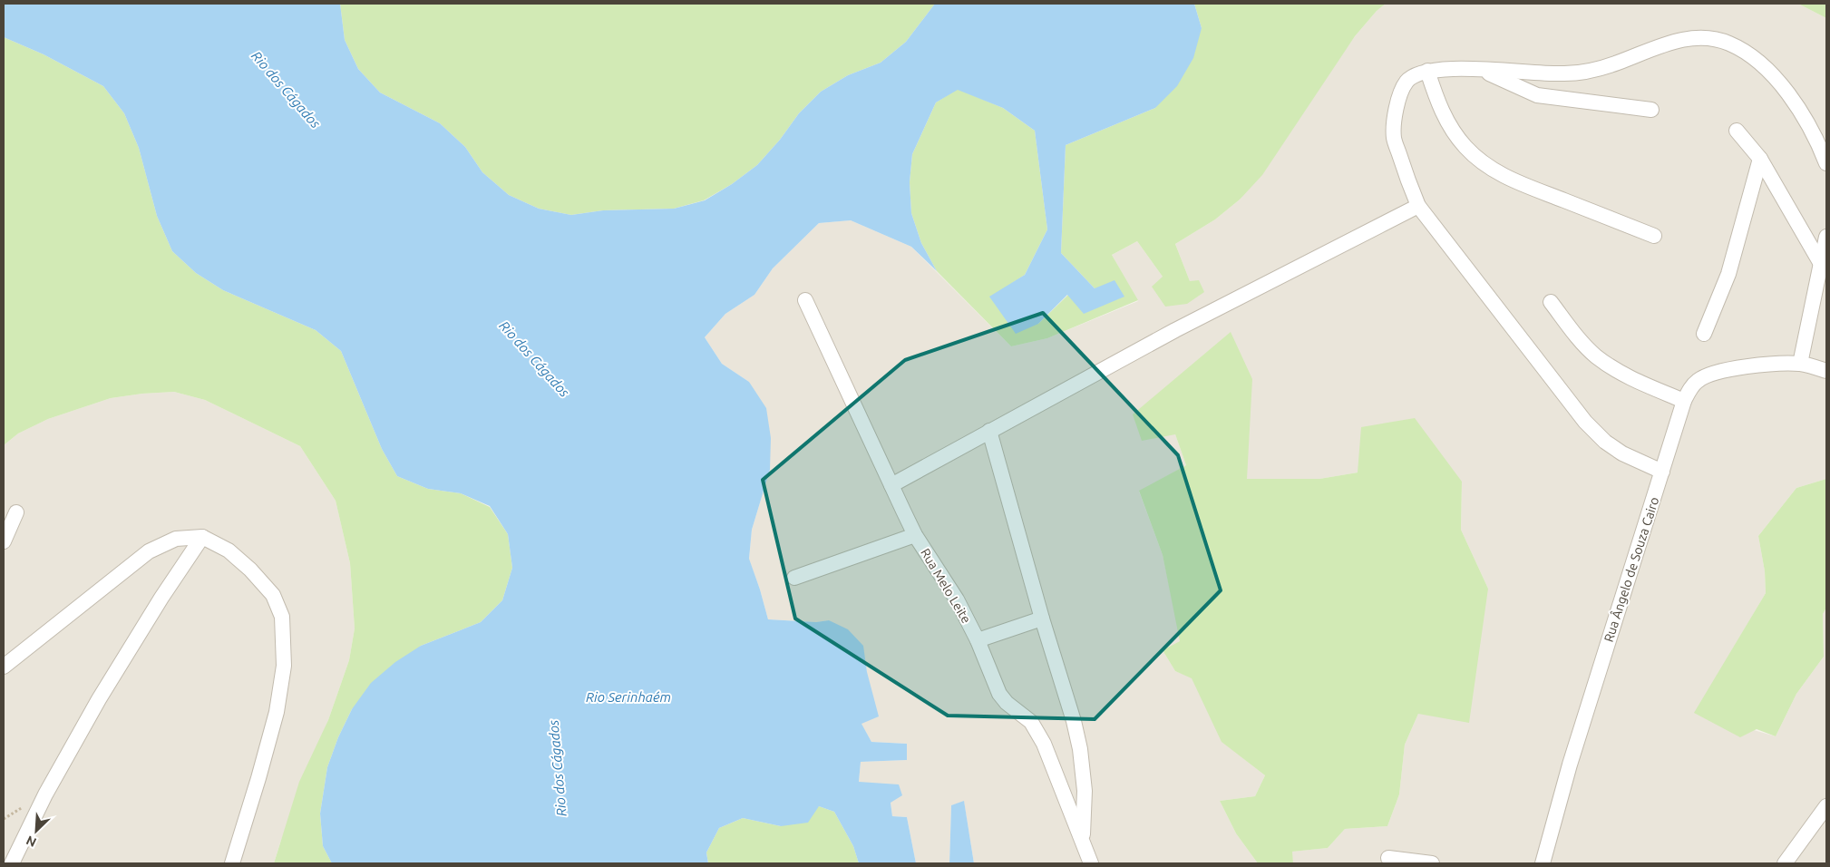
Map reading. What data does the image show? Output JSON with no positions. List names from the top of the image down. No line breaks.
{"streets":{"street":["Rua Ângelo de Souza Cairo","Rua Melo Leite"]},"water":["Rio dos Cágados","Rio Serinhaém"],"north":"bottom left"}
